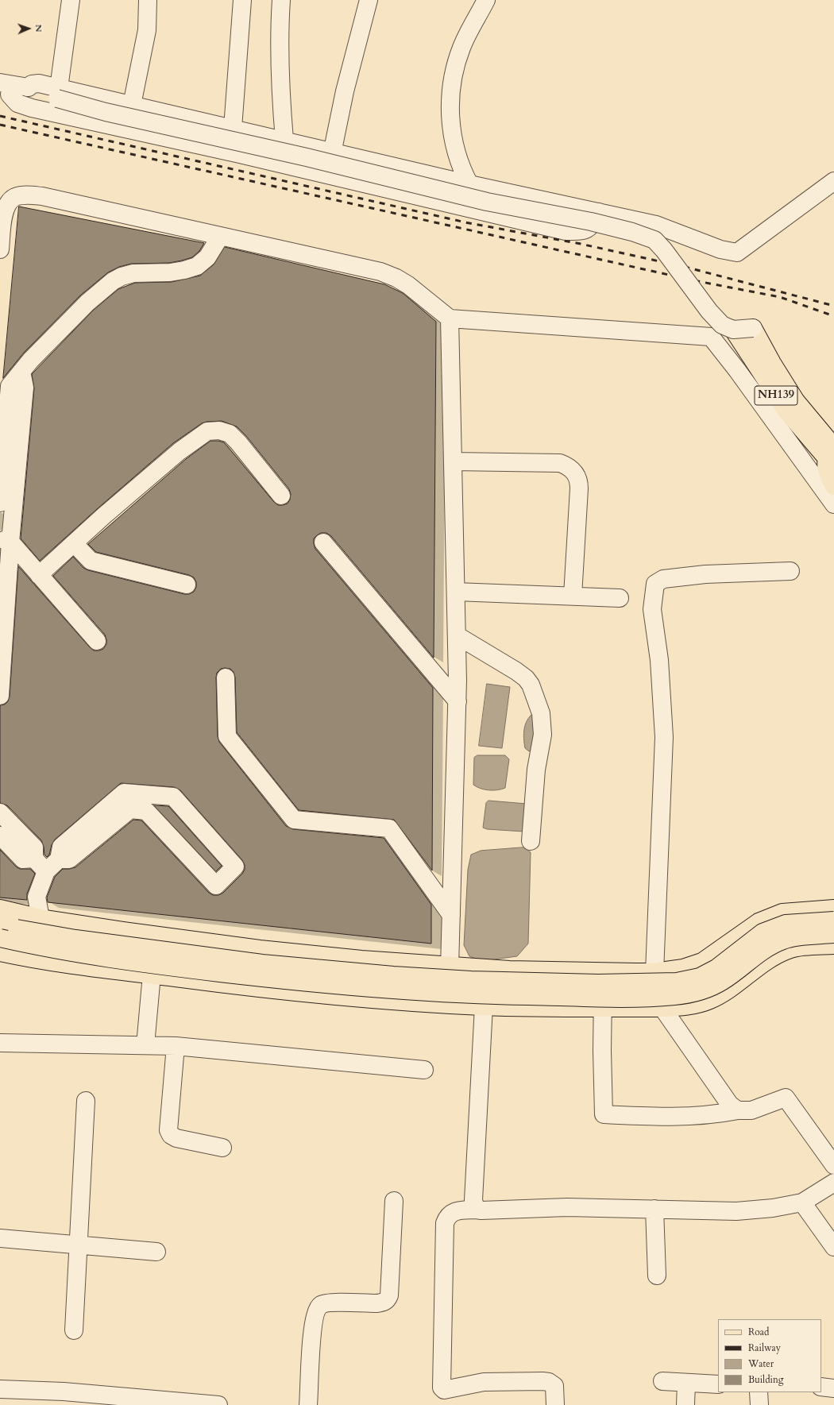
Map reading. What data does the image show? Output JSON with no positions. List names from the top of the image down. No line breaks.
{"streets":{"main road":["NH139"]},"legend":["Road","Railway","Water","Building"],"north":"right"}
